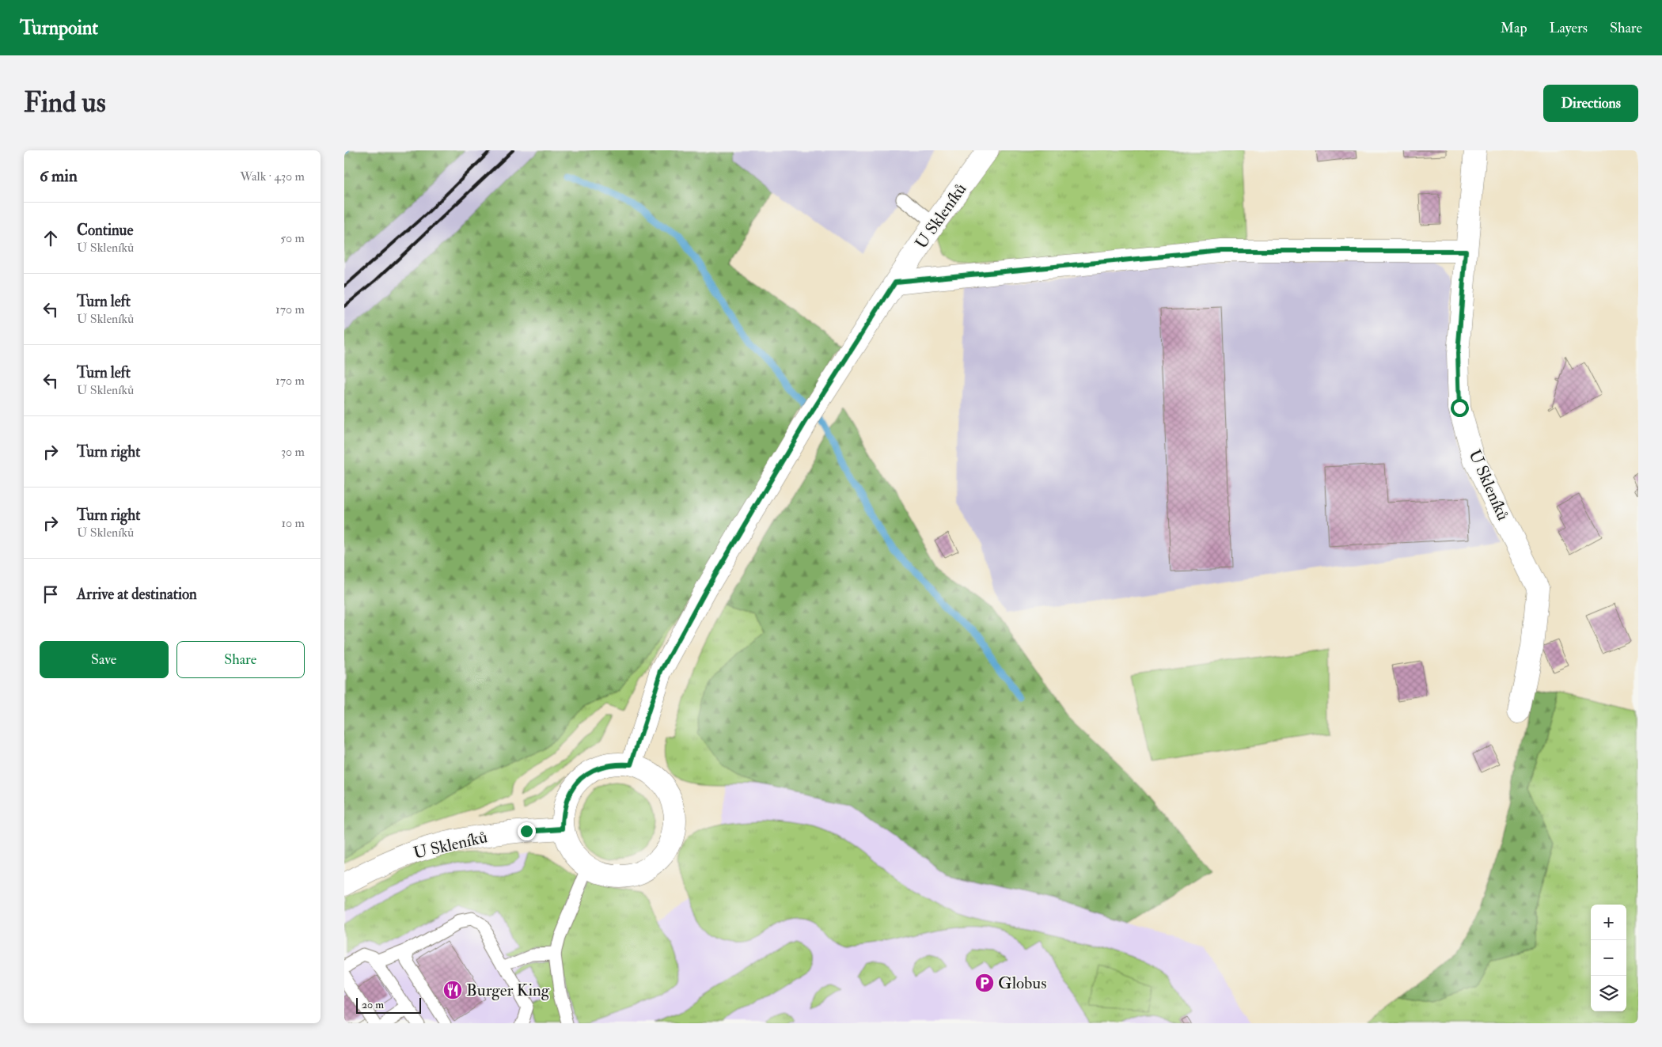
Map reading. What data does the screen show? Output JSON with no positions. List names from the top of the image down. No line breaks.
{"streets":{"street":["U Skleníků"]},"places":{"parking":["Globus"],"restaurant":["Burger King"]},"scale_bar":"20 m","page":{"header":"Turnpoint","nav":["Map","Layers","Share"],"buttons":["Directions",["Save","Share"]],"title":"Find us","heading":["6 min","Walk · 430 m"],"list":[["Continue","U Skleníků","50 m"],["Turn left","U Skleníků","170 m"],["Turn left","U Skleníků","170 m"],["Turn right","30 m"],["Turn right","U Skleníků","10 m"],"Arrive at destination"],"map_buttons":["+","−"],"scale":"20 m"}}
